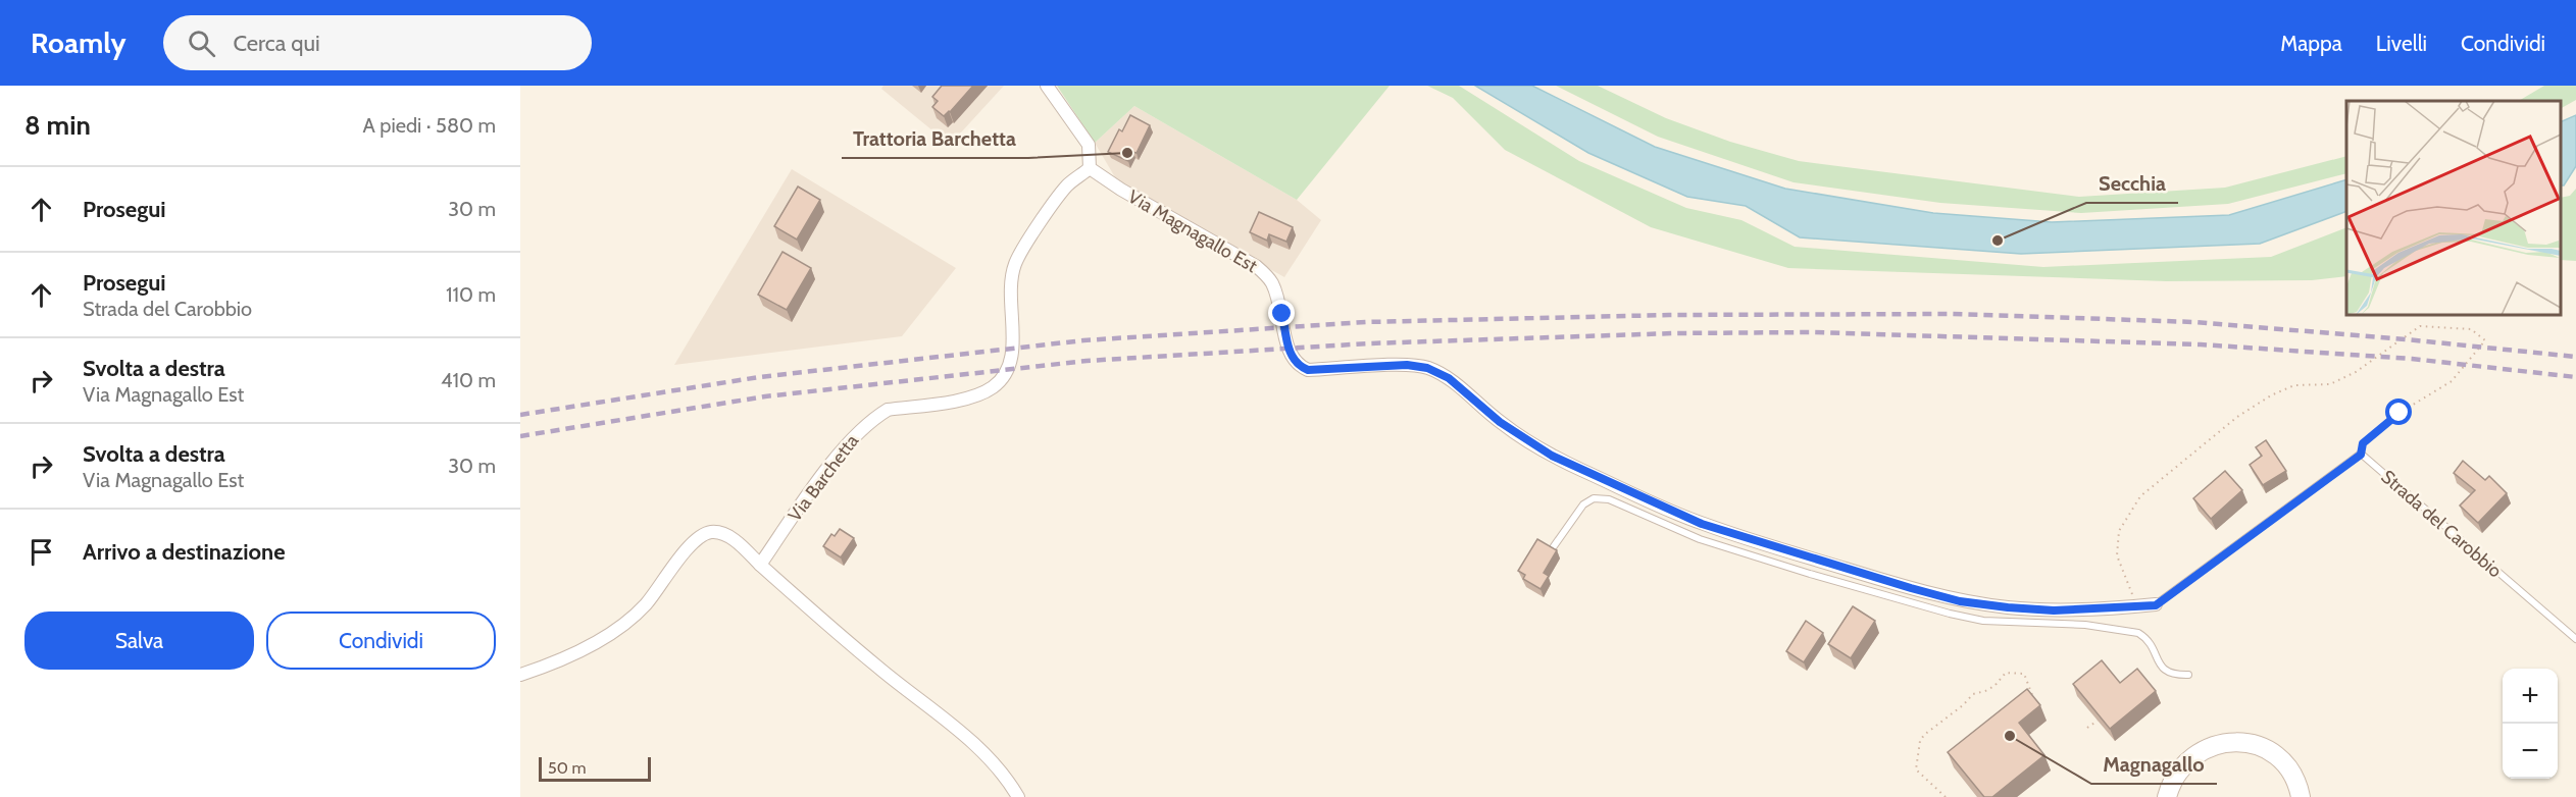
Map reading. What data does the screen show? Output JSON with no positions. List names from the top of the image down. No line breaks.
{"streets":{"street":["Via Magnagallo Est","Via Barchetta"],"lane":["Strada del Carobbio"]},"crossings":[["Via Magnagallo Est","Via Barchetta"]],"places":["Trattoria Barchetta","Secchia","Magnagallo"],"scale_bar":"50 m","page":{"header":"Roamly","search":"Cerca qui","nav":["Mappa","Livelli","Condividi"],"heading":["8 min","A piedi · 580 m"],"list":[["Prosegui","30 m"],["Prosegui","Strada del Carobbio","110 m"],["Svolta a destra","Via Magnagallo Est","410 m"],["Svolta a destra","Via Magnagallo Est","30 m"],"Arrivo a destinazione"],"buttons":["Salva","Condividi"],"map_buttons":["+","−"],"scale":"50 m"}}
